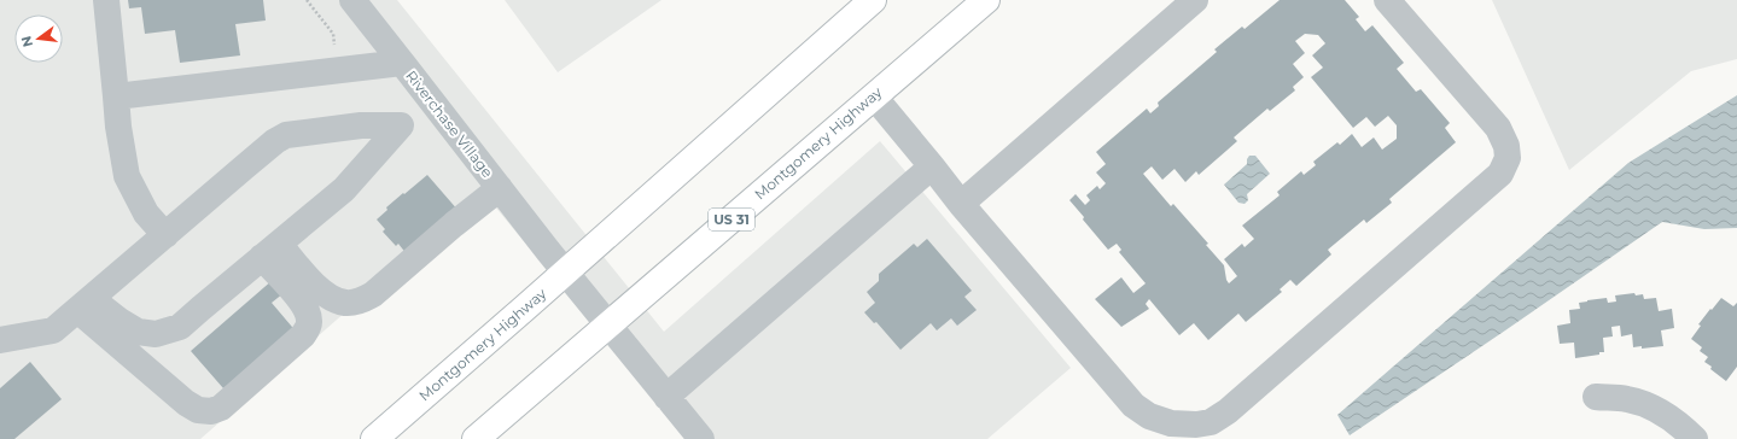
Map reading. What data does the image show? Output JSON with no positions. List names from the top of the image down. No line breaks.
{"streets":{"main road":["Montgomery Highway","US 31"],"street":["Riverchase Village"]},"crossings":[["Riverchase Village","Montgomery Highway"]],"north":"left"}
